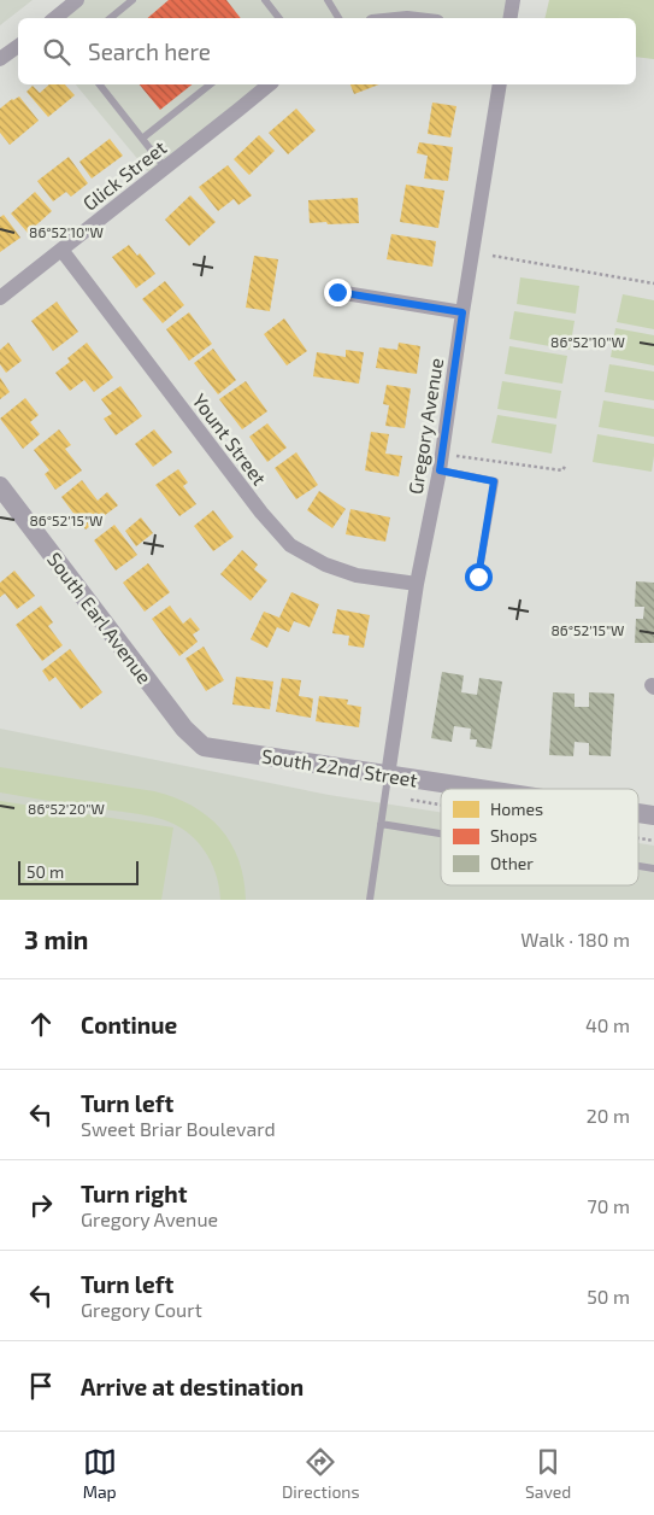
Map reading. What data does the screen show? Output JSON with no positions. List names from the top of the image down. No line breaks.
{"streets":{"street":["Glick Street","Gregory Avenue","Yount Street","South Earl Avenue","South 22nd Street"]},"crossings":[["Glick Street","Yount Street"],["Gregory Avenue","Yount Street"],["Gregory Avenue","South 22nd Street"],["South Earl Avenue","South 22nd Street"]],"legend":["Homes","Shops","Other"],"scale_bar":"50 m","page":{"search":"Search here","scale":"50 m","heading":["3 min","Walk · 180 m"],"list":[["Continue","40 m"],["Turn left","Sweet Briar Boulevard","20 m"],["Turn right","Gregory Avenue","70 m"],["Turn left","Gregory Court","50 m"],"Arrive at destination"],"nav":["Map","Directions","Saved"]},"coordinates":["86°52'10\"W","86°52'15\"W","86°52'20\"W"]}
